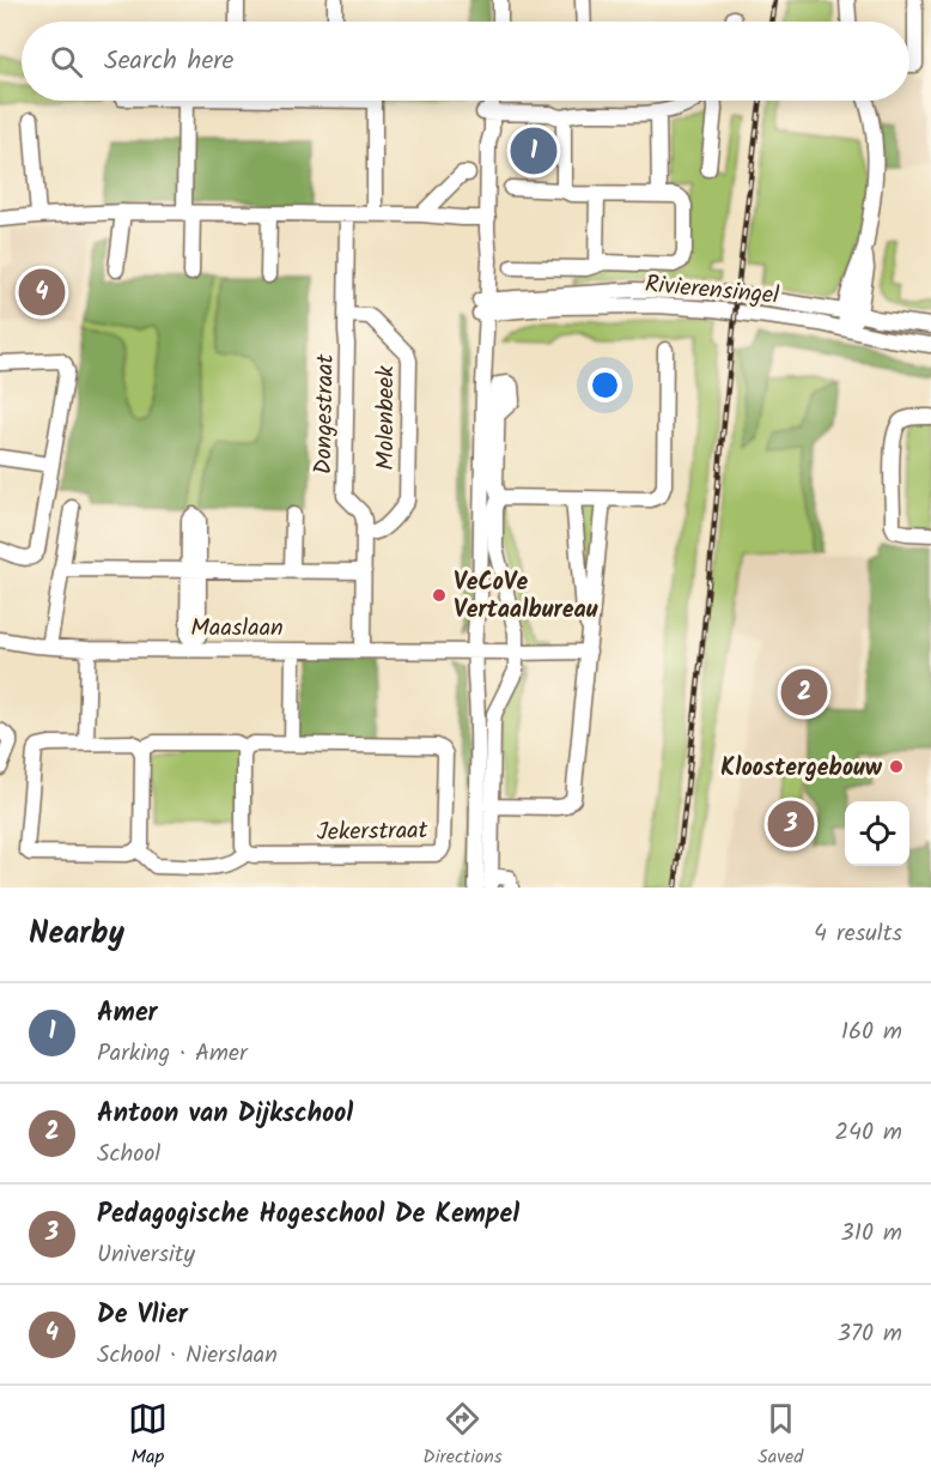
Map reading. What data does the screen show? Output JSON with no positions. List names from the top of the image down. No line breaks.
{"streets":{"street":["Rivierensingel","Dongestraat","Molenbeek","Maaslaan","Jekerstraat"]},"crossings":[["Dongestraat","Molenbeek"],["Dongestraat","Maaslaan"]],"places":["VeCoVe Vertaalbureau","Kloostergebouw"],"page":{"search":"Search here","pins":["1","4","2","3"],"heading":["Nearby","4 results"],"list":[{"mark":"1","name":"Amer","note":"Parking · Amer","value":"160 m"},{"mark":"2","name":"Antoon van Dijkschool","note":"School","value":"240 m"},{"mark":"3","name":"Pedagogische Hogeschool De Kempel","note":"University","value":"310 m"},{"mark":"4","name":"De Vlier","note":"School · Nierslaan","value":"370 m"}],"nav":["Map","Directions","Saved"]}}
